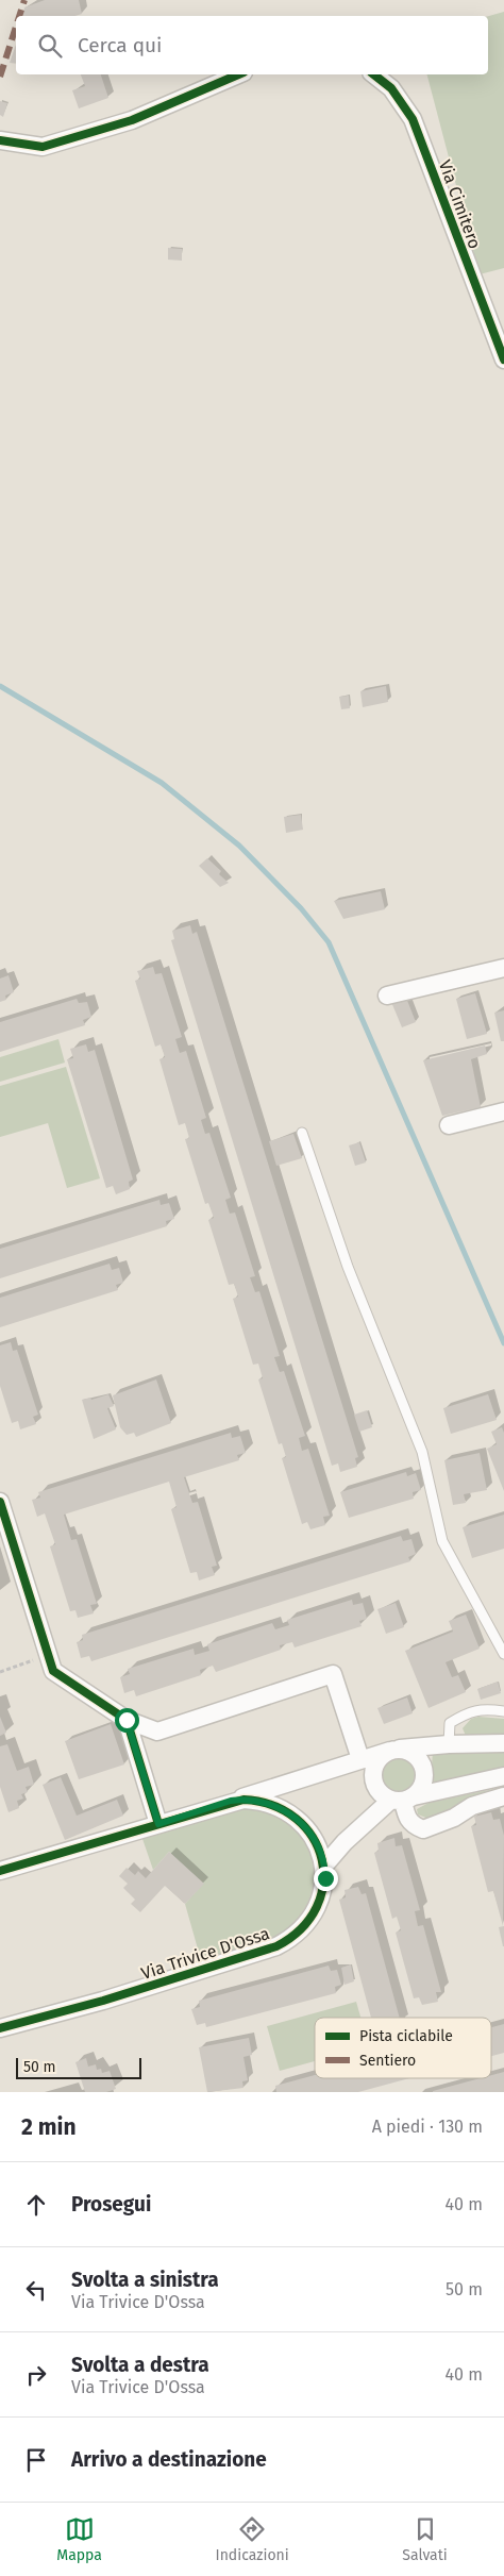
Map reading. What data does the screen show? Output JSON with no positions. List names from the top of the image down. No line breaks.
{"streets":{"street":["Via Cimitero","Via Trivice D'Ossa"]},"legend":["Pista ciclabile","Sentiero"],"scale_bar":"50 m","page":{"search":"Cerca qui","scale":"50 m","heading":["2 min","A piedi · 130 m"],"list":[["Prosegui","40 m"],["Svolta a sinistra","Via Trivice D'Ossa","50 m"],["Svolta a destra","Via Trivice D'Ossa","40 m"],"Arrivo a destinazione"],"nav":["Mappa","Indicazioni","Salvati"]}}
